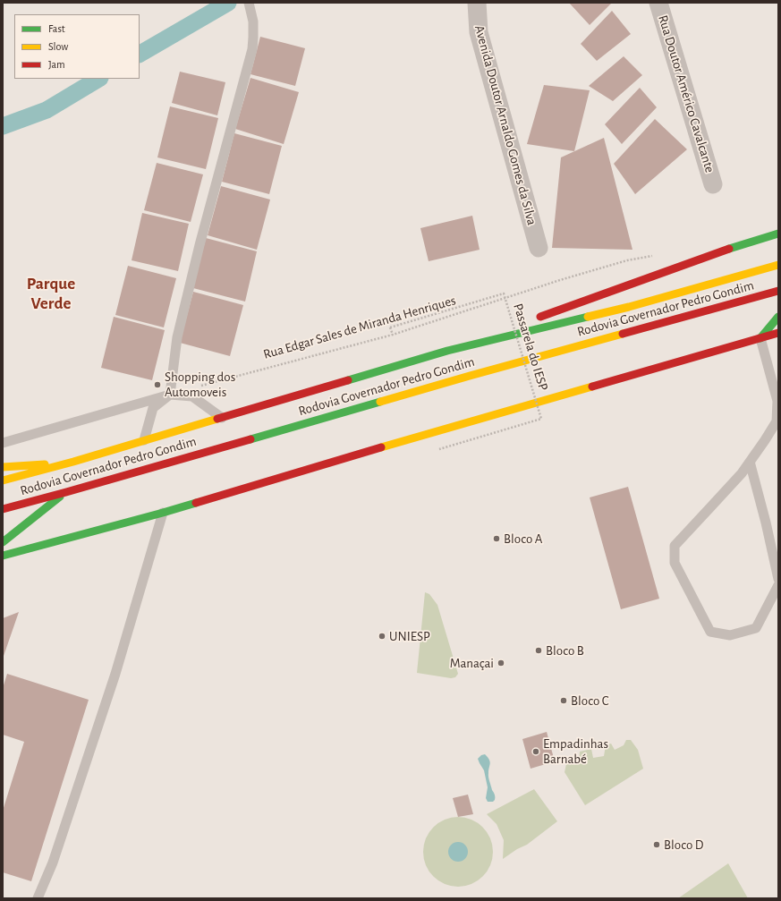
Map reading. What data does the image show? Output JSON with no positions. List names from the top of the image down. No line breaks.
{"streets":{"main road":["Rodovia Governador Pedro Gondim"],"street":["Rua Doutor Américo Cavalcante","Avenida Doutor Arnaldo Gomes da Silva"],"path":["Rua Edgar Sales de Miranda Henriques","Passarela do IESP"]},"crossings":[["Rua Edgar Sales de Miranda Henriques","Passarela do IESP"]],"districts":["Parque Verde"],"places":["Shopping dos Automoveis","Bloco A","UNIESP","Bloco B","Manaçai","Bloco C","Empadinhas Barnabé","Bloco D"],"legend":["Fast","Slow","Jam"]}
